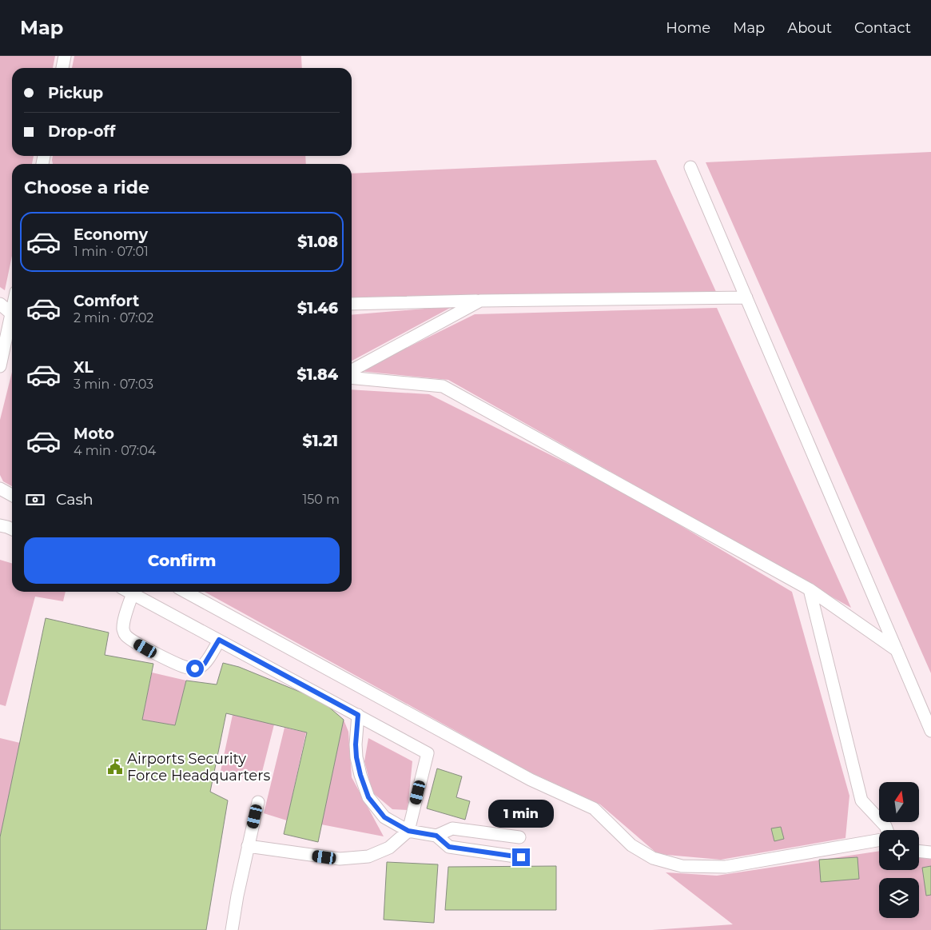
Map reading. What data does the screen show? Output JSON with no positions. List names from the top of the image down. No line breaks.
{"places":{"public building":["Airports Security Force Headquarters"]},"north":"top","page":{"header":"Map","nav":["Home","Map","About","Contact"],"banner":["Pickup","Drop-off"],"heading":"Choose a ride","list":[{"name":"Economy","note":"1 min · 07:01","value":"$1.08"},{"name":"Comfort","note":"2 min · 07:02","value":"$1.46"},{"name":"XL","note":"3 min · 07:03","value":"$1.84"},{"name":"Moto","note":"4 min · 07:04","value":"$1.21"}],"pay":["Cash","150 m"],"buttons":"Confirm","bubble":"1 min"}}
